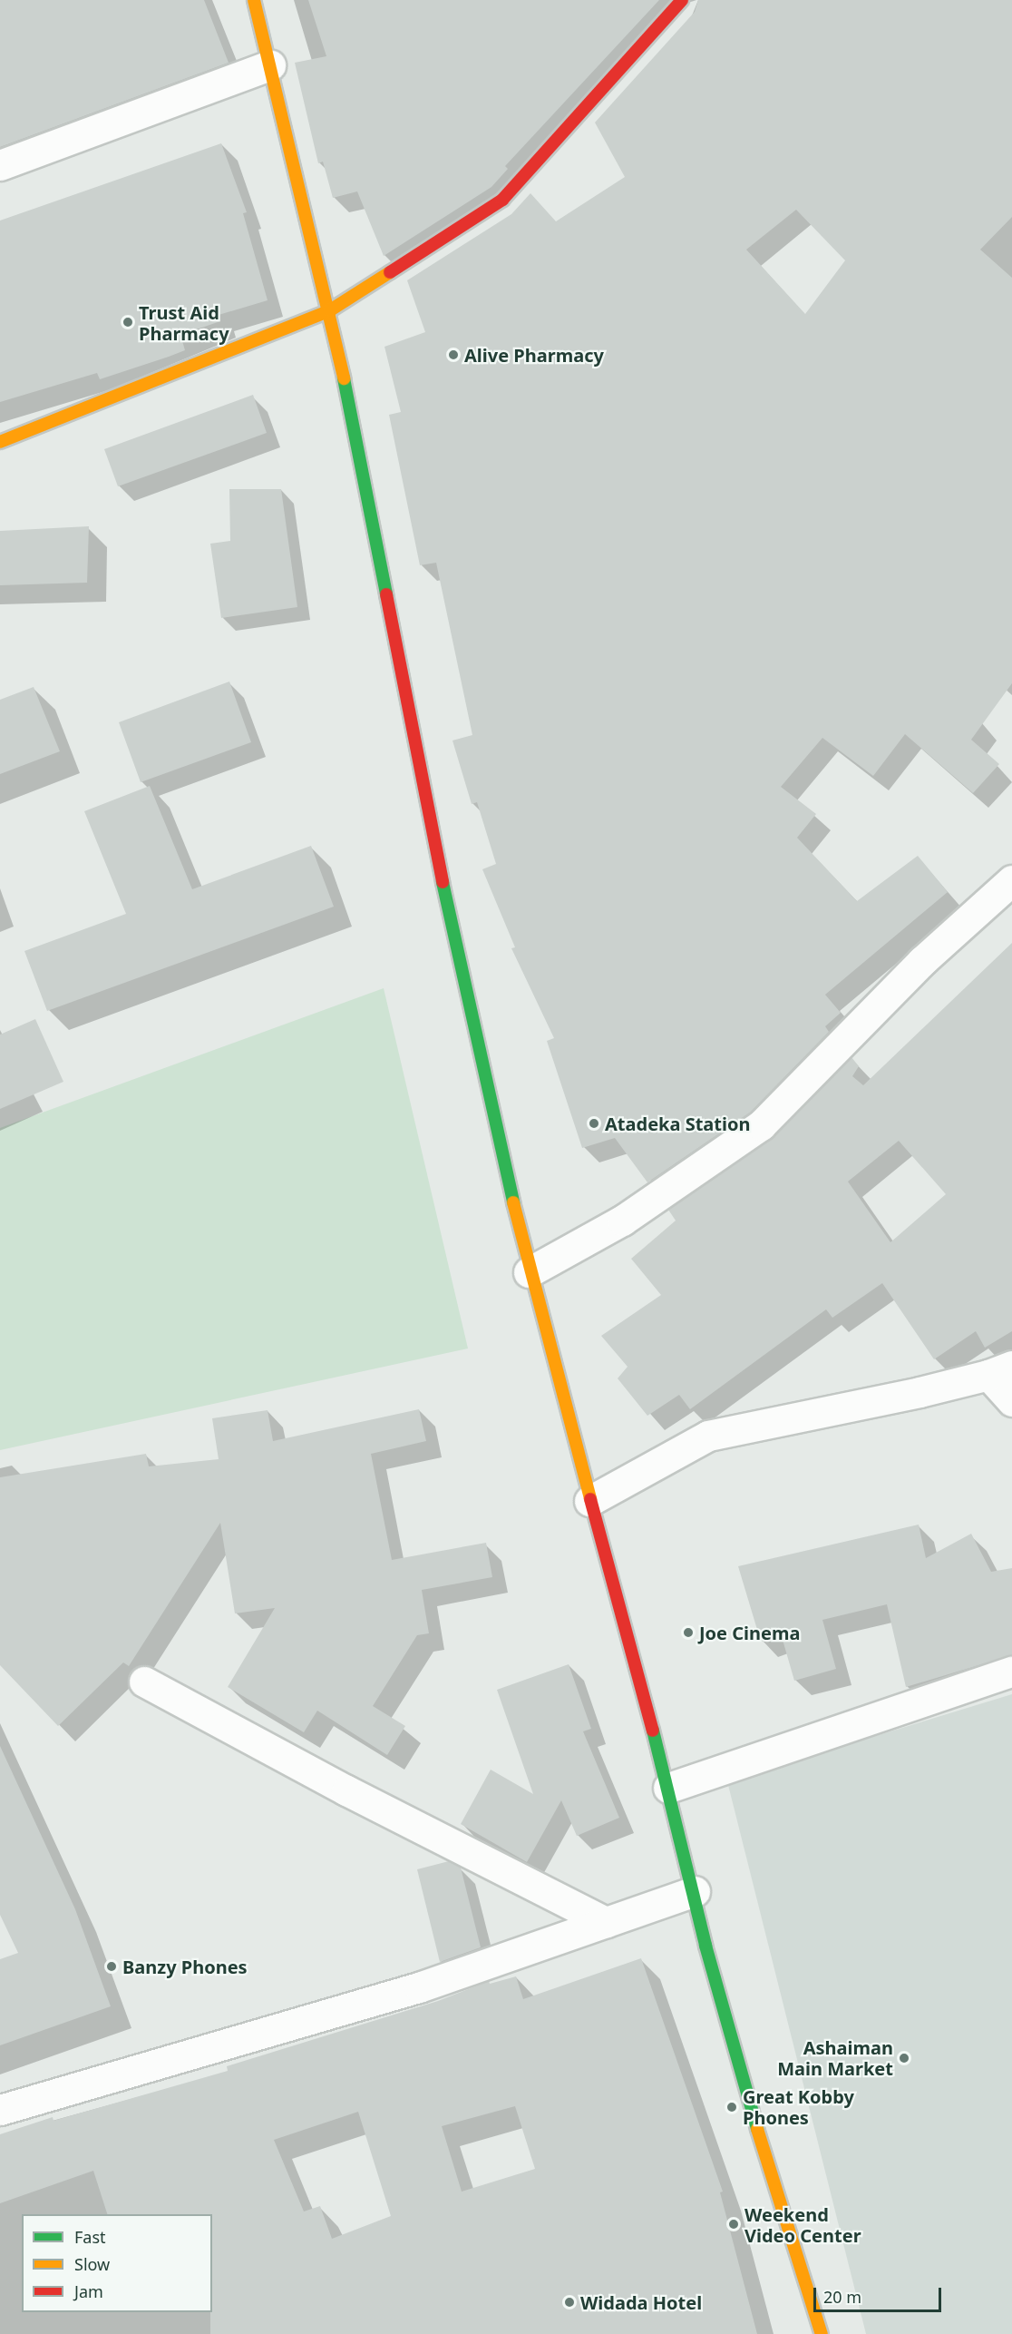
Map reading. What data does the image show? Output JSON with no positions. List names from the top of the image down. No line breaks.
{"places":["Trust Aid Pharmacy","Alive Pharmacy","Atadeka Station","Joe Cinema","Banzy Phones","Ashaiman Main Market","Great Kobby Phones","Weekend Video Center","Widada Hotel"],"legend":["Fast","Slow","Jam"],"scale_bar":"20 m"}
